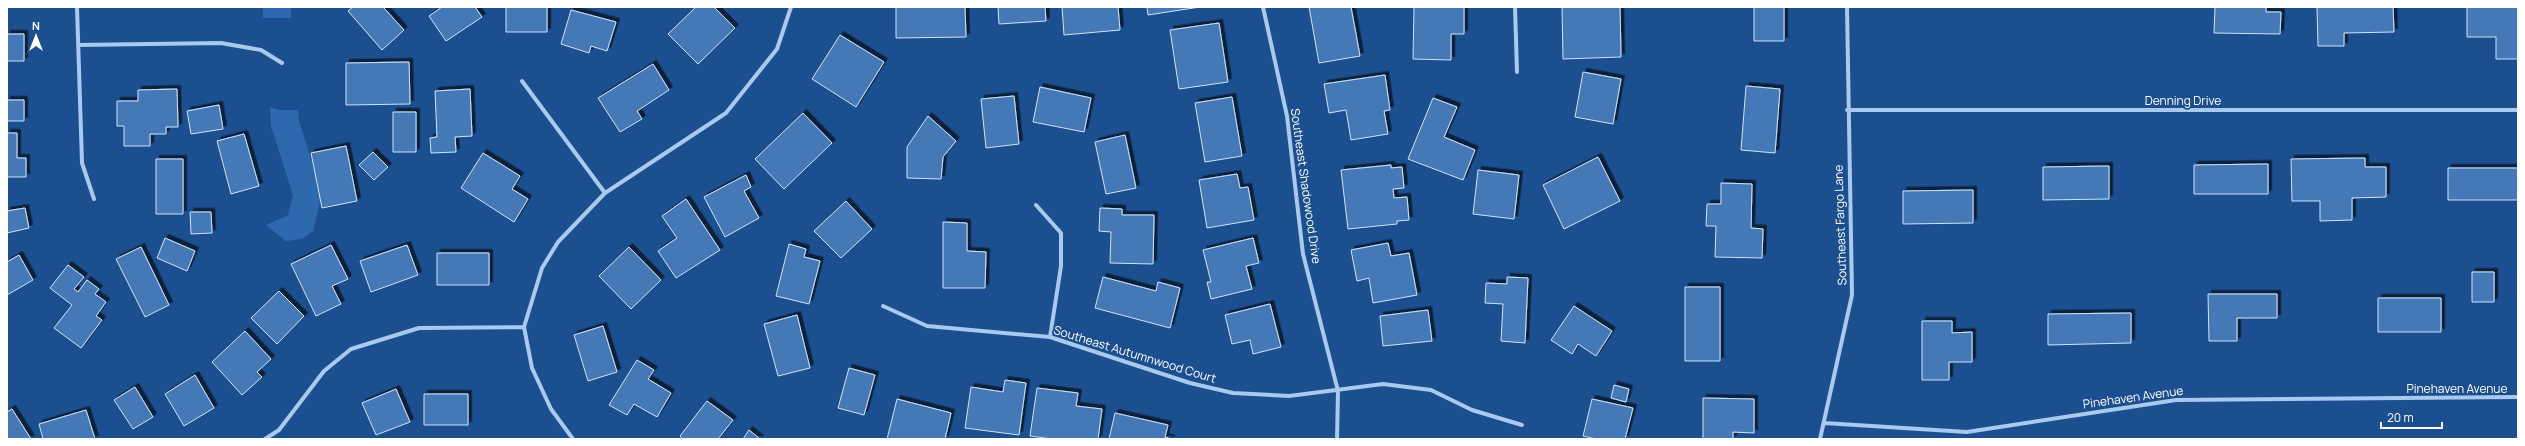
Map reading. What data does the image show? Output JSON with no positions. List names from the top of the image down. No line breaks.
{"streets":{"street":["Denning Drive","Southeast Shadowood Drive","Southeast Fargo Lane","Southeast Autumnwood Court","Pinehaven Avenue"]},"crossings":[["Denning Drive","Southeast Fargo Lane"],["Southeast Shadowood Drive","Southeast Autumnwood Court"],["Southeast Fargo Lane","Pinehaven Avenue"]],"scale_bar":"20 m","north":"top"}
